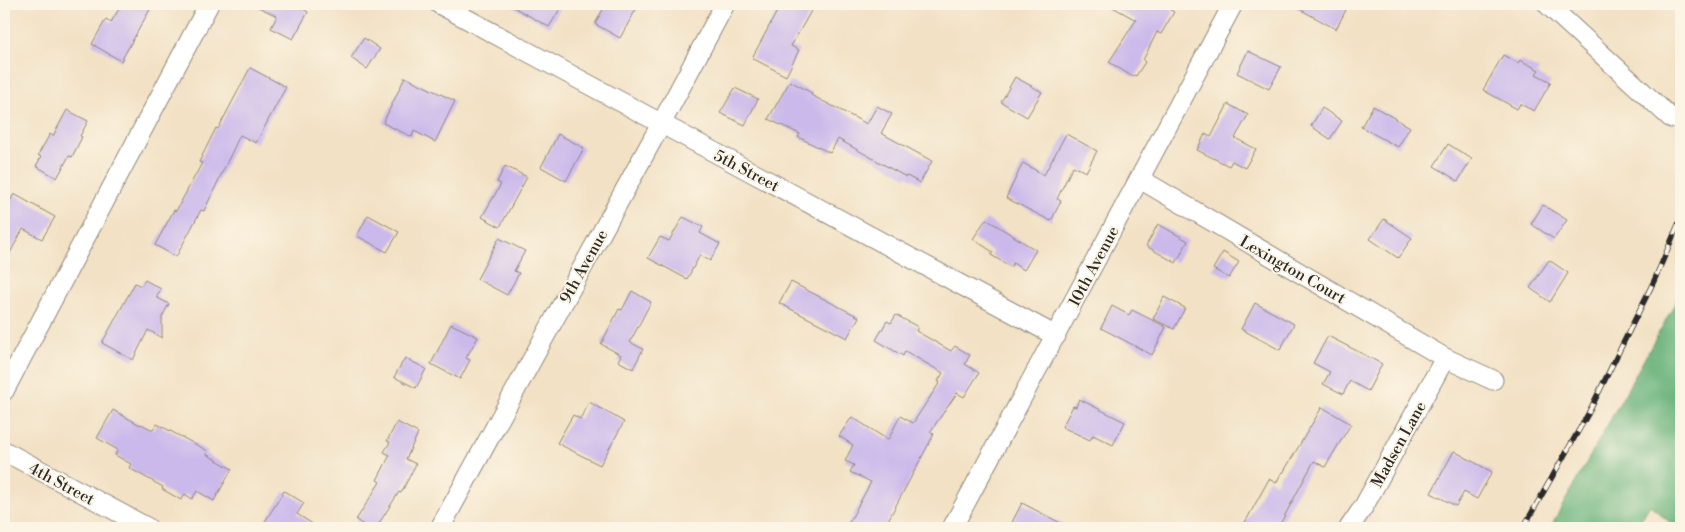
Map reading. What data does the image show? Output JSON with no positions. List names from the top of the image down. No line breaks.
{"streets":{"street":["5th Street","9th Avenue","10th Avenue","Lexington Court","Madsen Lane","4th Street"]},"crossings":[["5th Street","9th Avenue"],["5th Street","10th Avenue"],["10th Avenue","Lexington Court"],["Lexington Court","Madsen Lane"]]}
